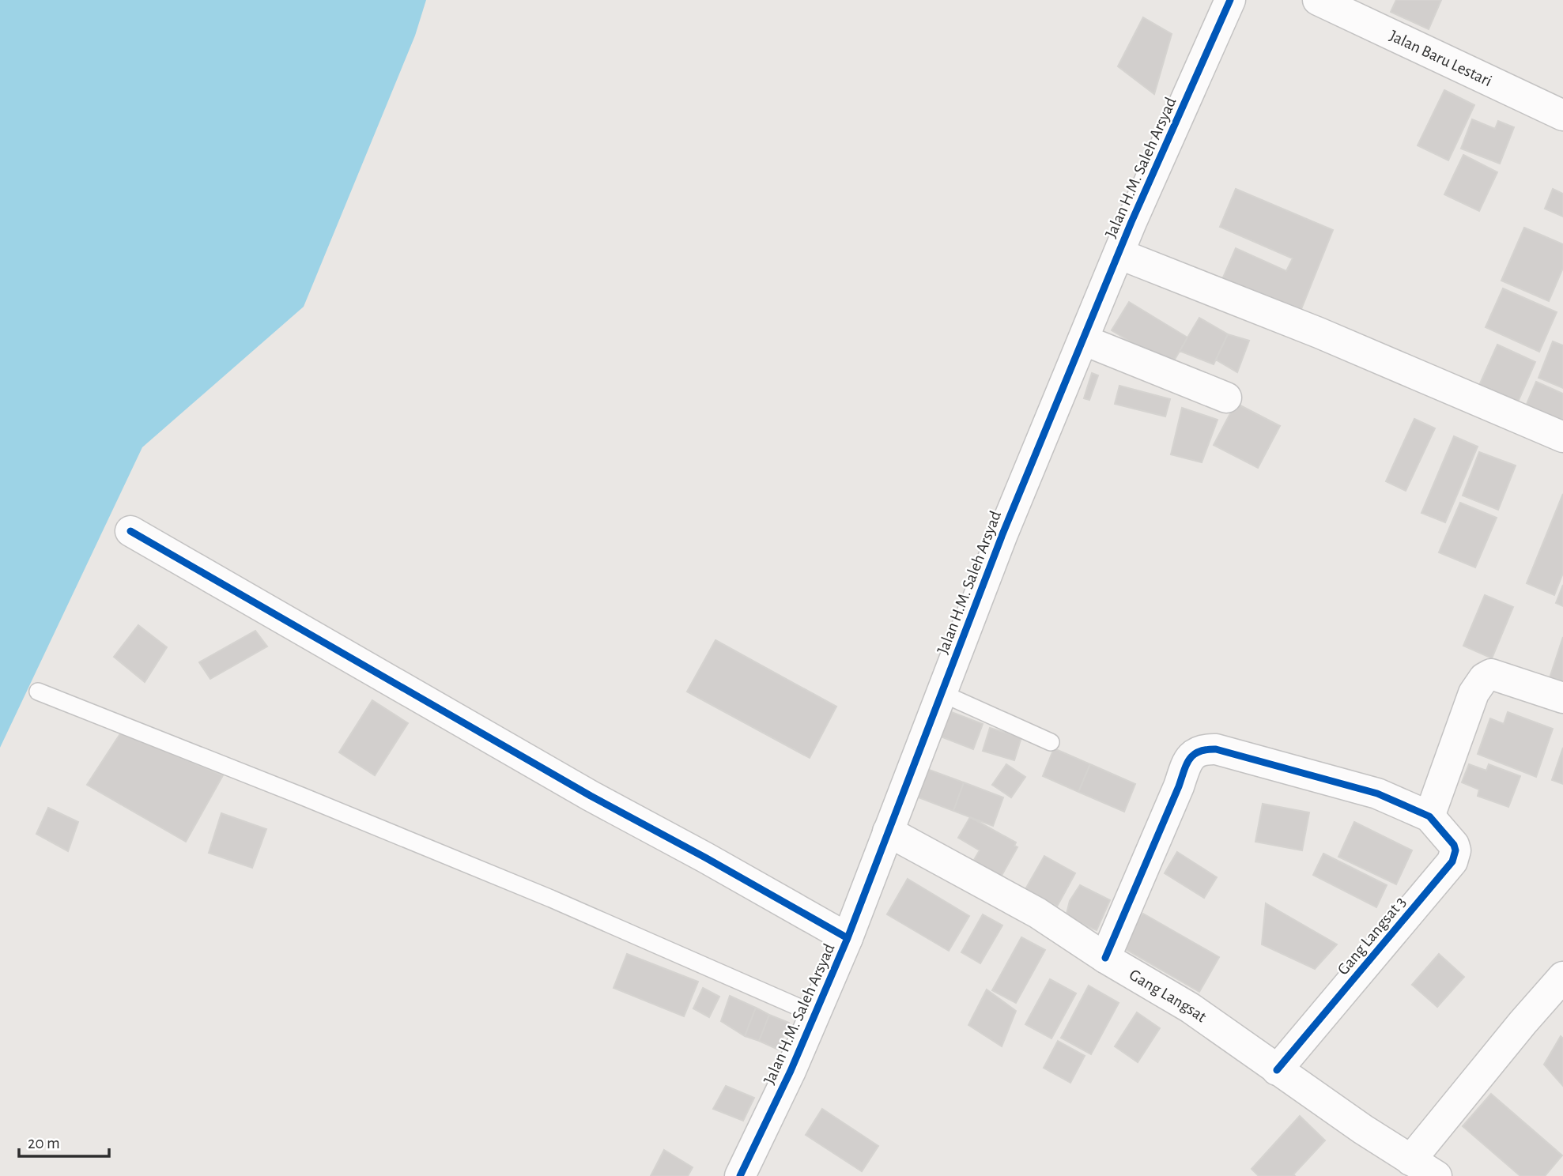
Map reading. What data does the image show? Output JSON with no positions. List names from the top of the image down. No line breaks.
{"streets":{"street":["Jalan Baru Lestari","Jalan H.M. Saleh Arsyad","Gang Langsat 3","Gang Langsat"]},"crossings":[["Jalan H.M. Saleh Arsyad","Gang Langsat"],["Gang Langsat 3","Gang Langsat"]],"scale_bar":"20 m"}
